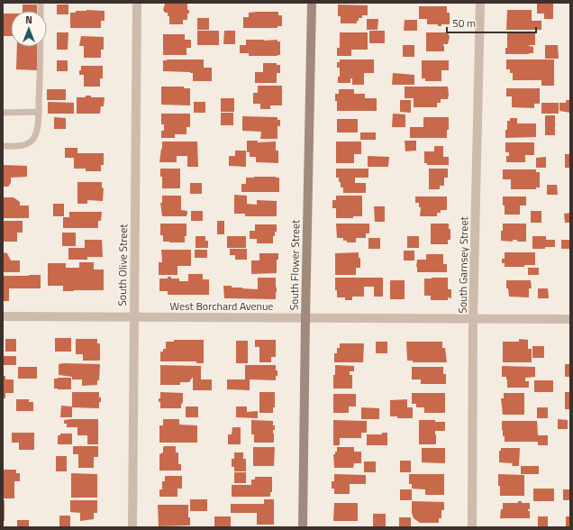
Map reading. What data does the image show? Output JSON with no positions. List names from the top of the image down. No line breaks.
{"streets":{"street":["South Olive Street","South Flower Street","South Garnsey Street","West Borchard Avenue"]},"crossings":[["South Olive Street","West Borchard Avenue"],["South Flower Street","West Borchard Avenue"],["South Garnsey Street","West Borchard Avenue"]],"scale_bar":"50 m","north":"top"}
